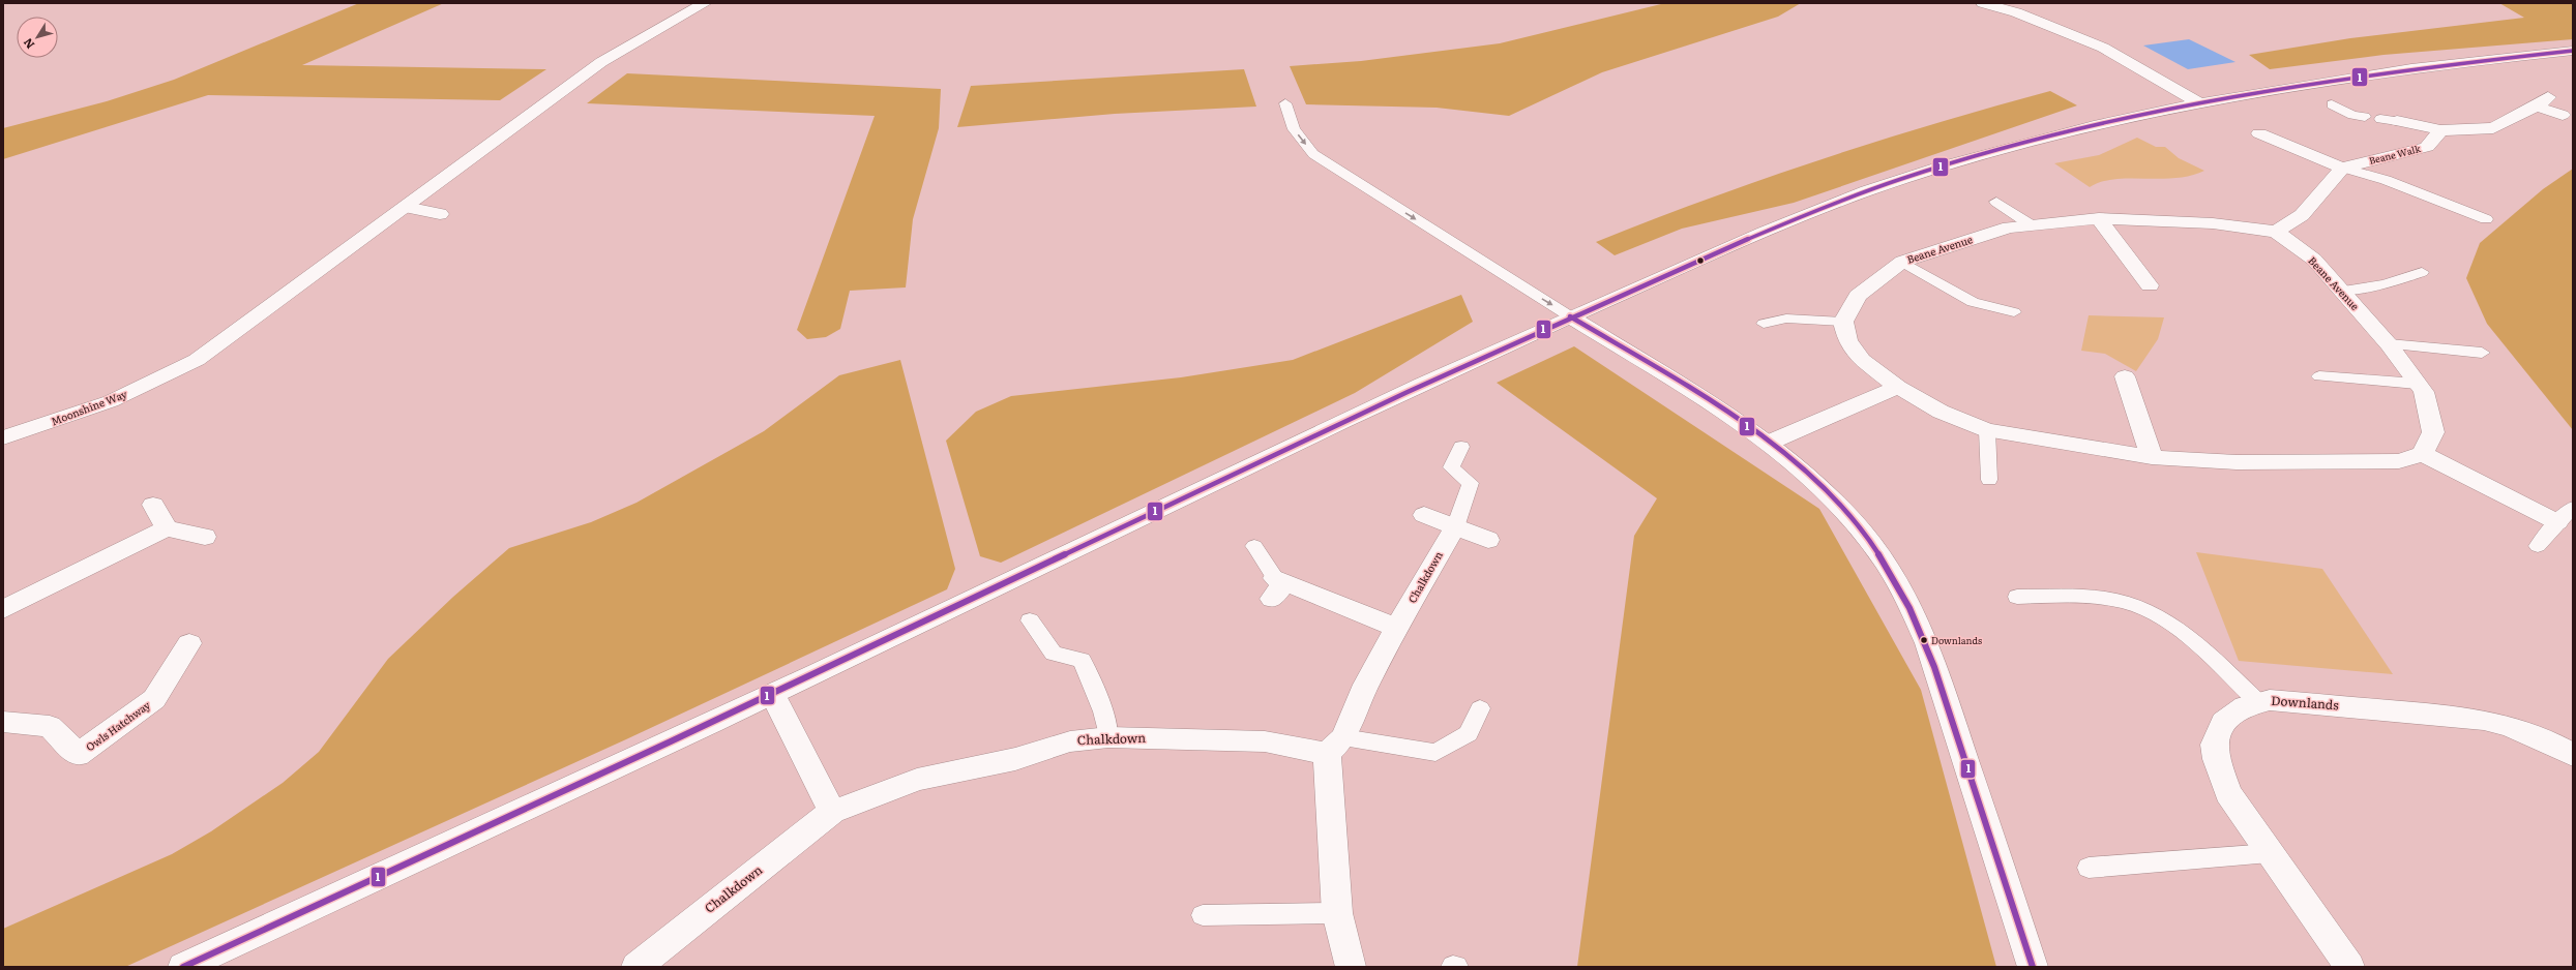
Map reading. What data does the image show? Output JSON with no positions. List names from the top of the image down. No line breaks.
{"streets":{"street":["Beane Walk","Beane Avenue","Moonshine Way","Chalkdown","Downlands","Owls Hatchway"]},"places":["Downlands"],"lines":["transit line 1"],"north":"bottom left"}
